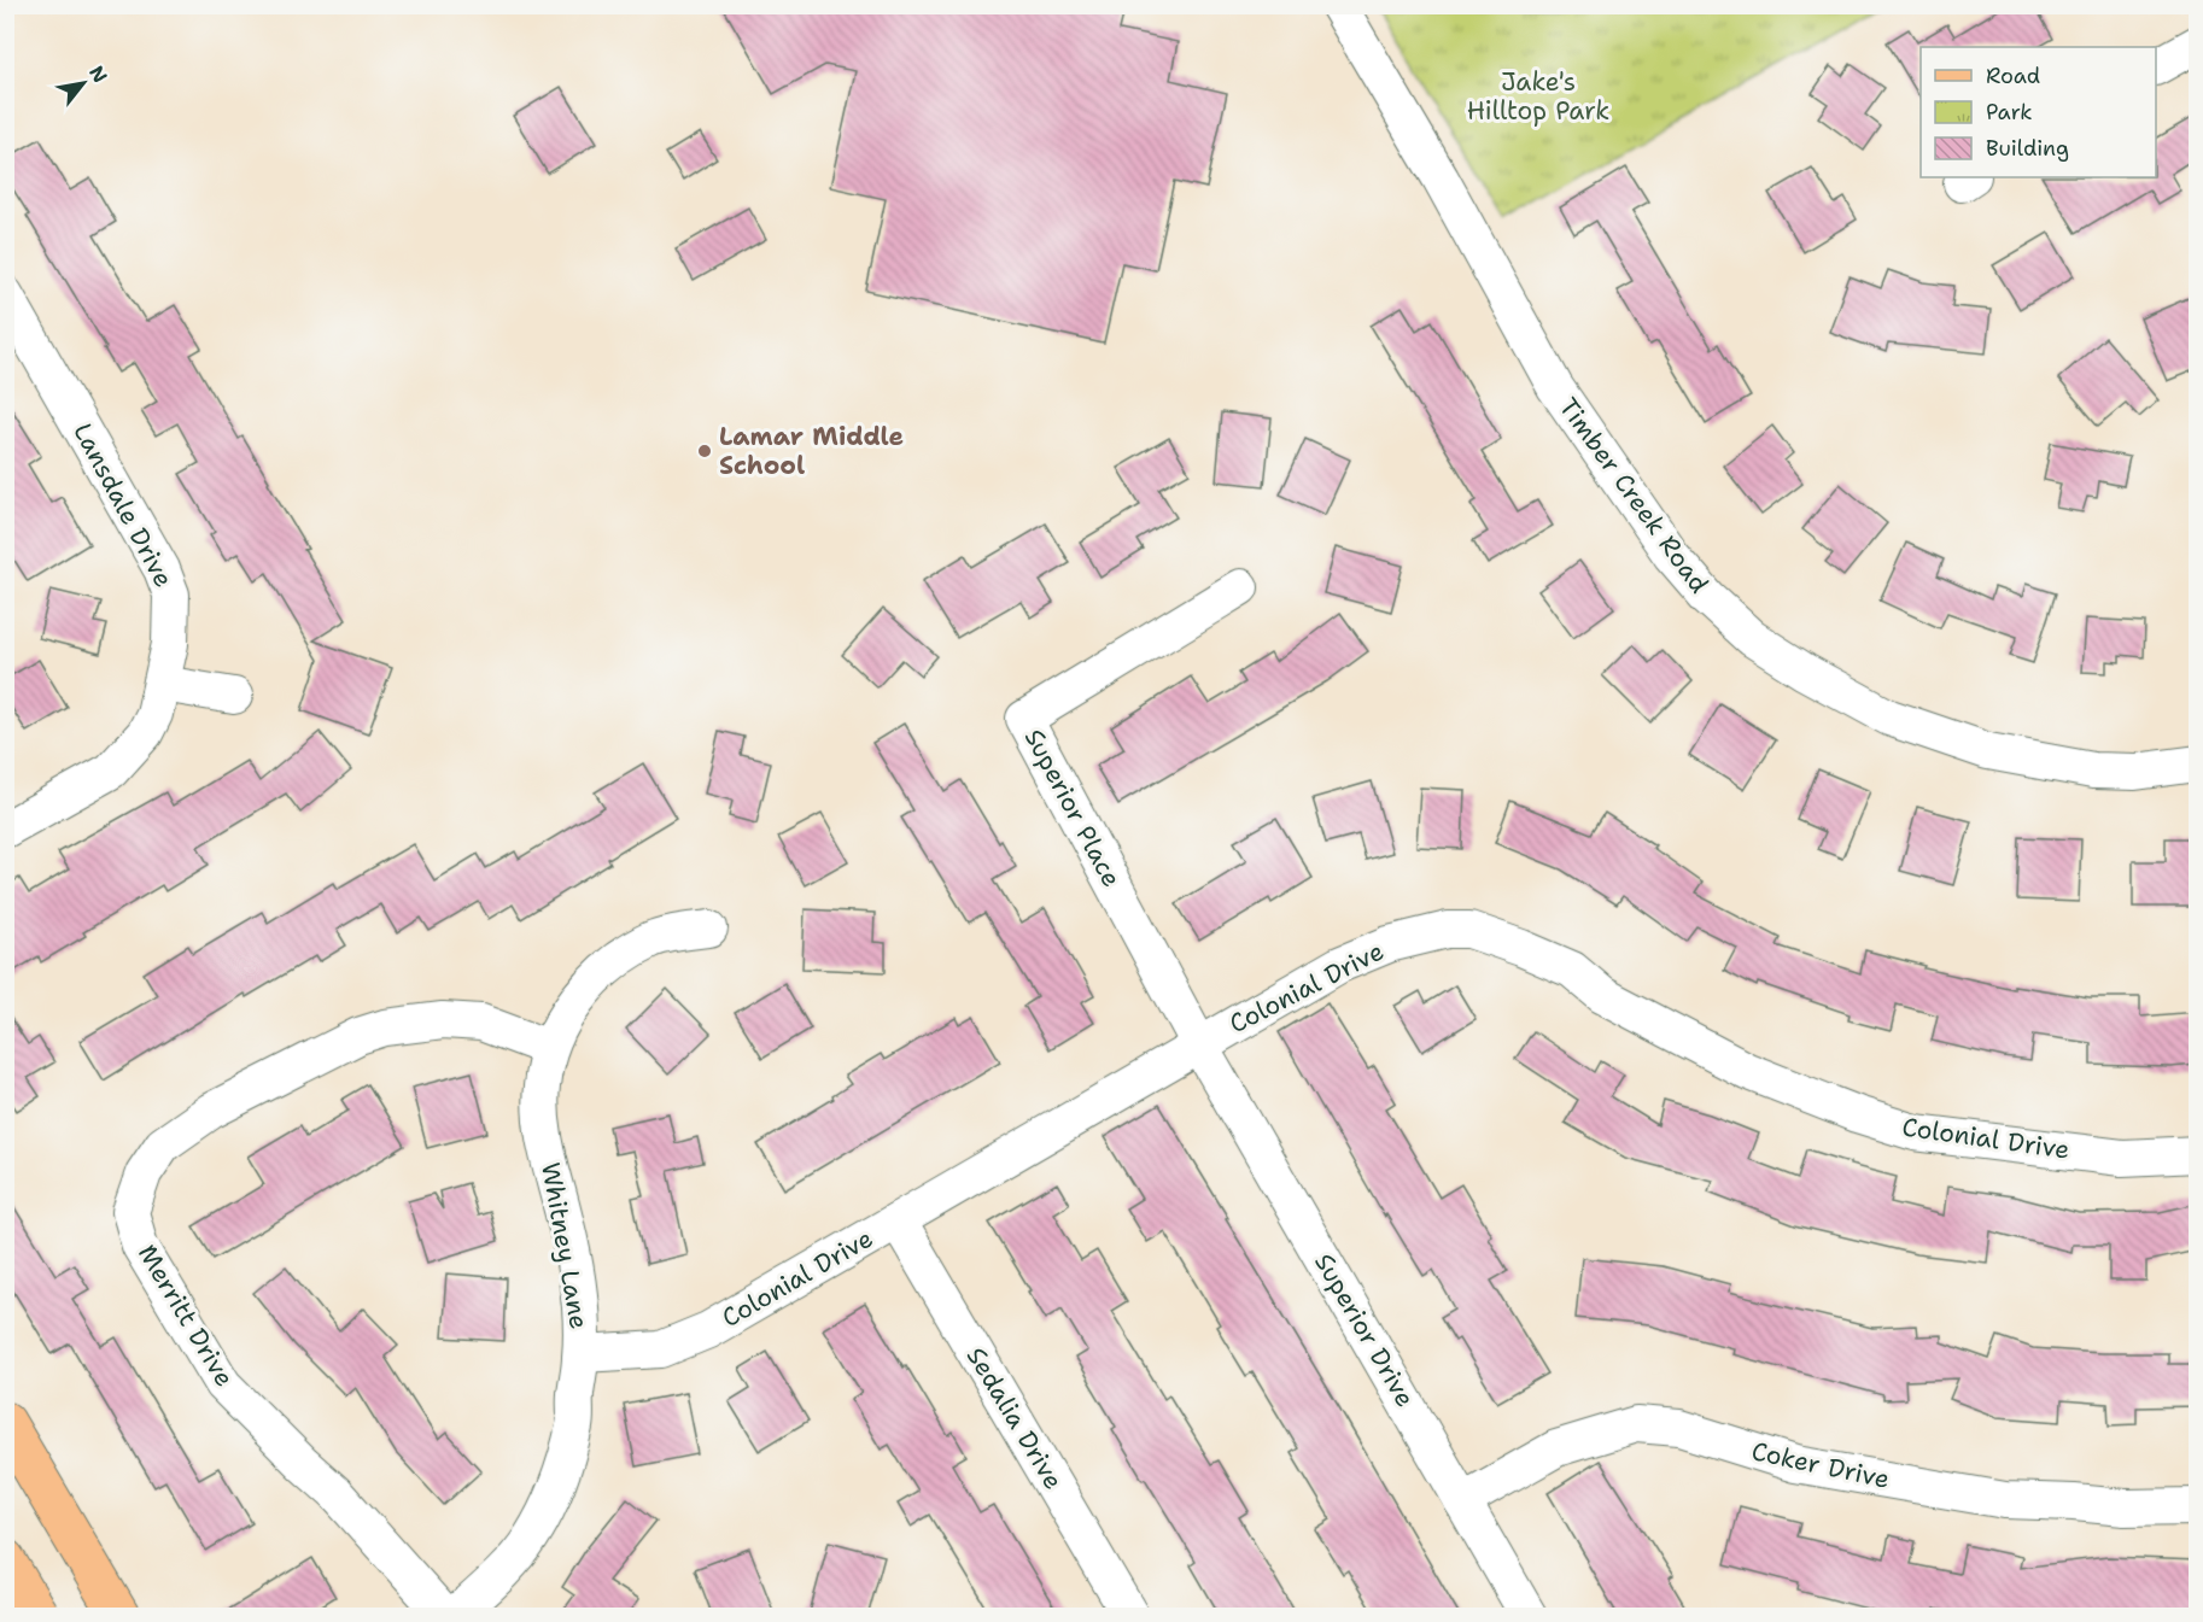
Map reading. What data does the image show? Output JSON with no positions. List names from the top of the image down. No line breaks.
{"streets":{"street":["Timber Creek Road","Lansdale Drive","Superior Place","Colonial Drive","Whitney Lane","Merritt Drive","Superior Drive","Sedalia Drive","Coker Drive"]},"crossings":[["Superior Place","Colonial Drive"],["Superior Place","Superior Drive"],["Colonial Drive","Whitney Lane"],["Colonial Drive","Superior Drive"],["Colonial Drive","Sedalia Drive"],["Whitney Lane","Merritt Drive"],["Superior Drive","Coker Drive"]],"parks":["Jake's Hilltop Park"],"places":["Lamar Middle School"],"legend":["Road","Park","Building"],"north":"top right"}
